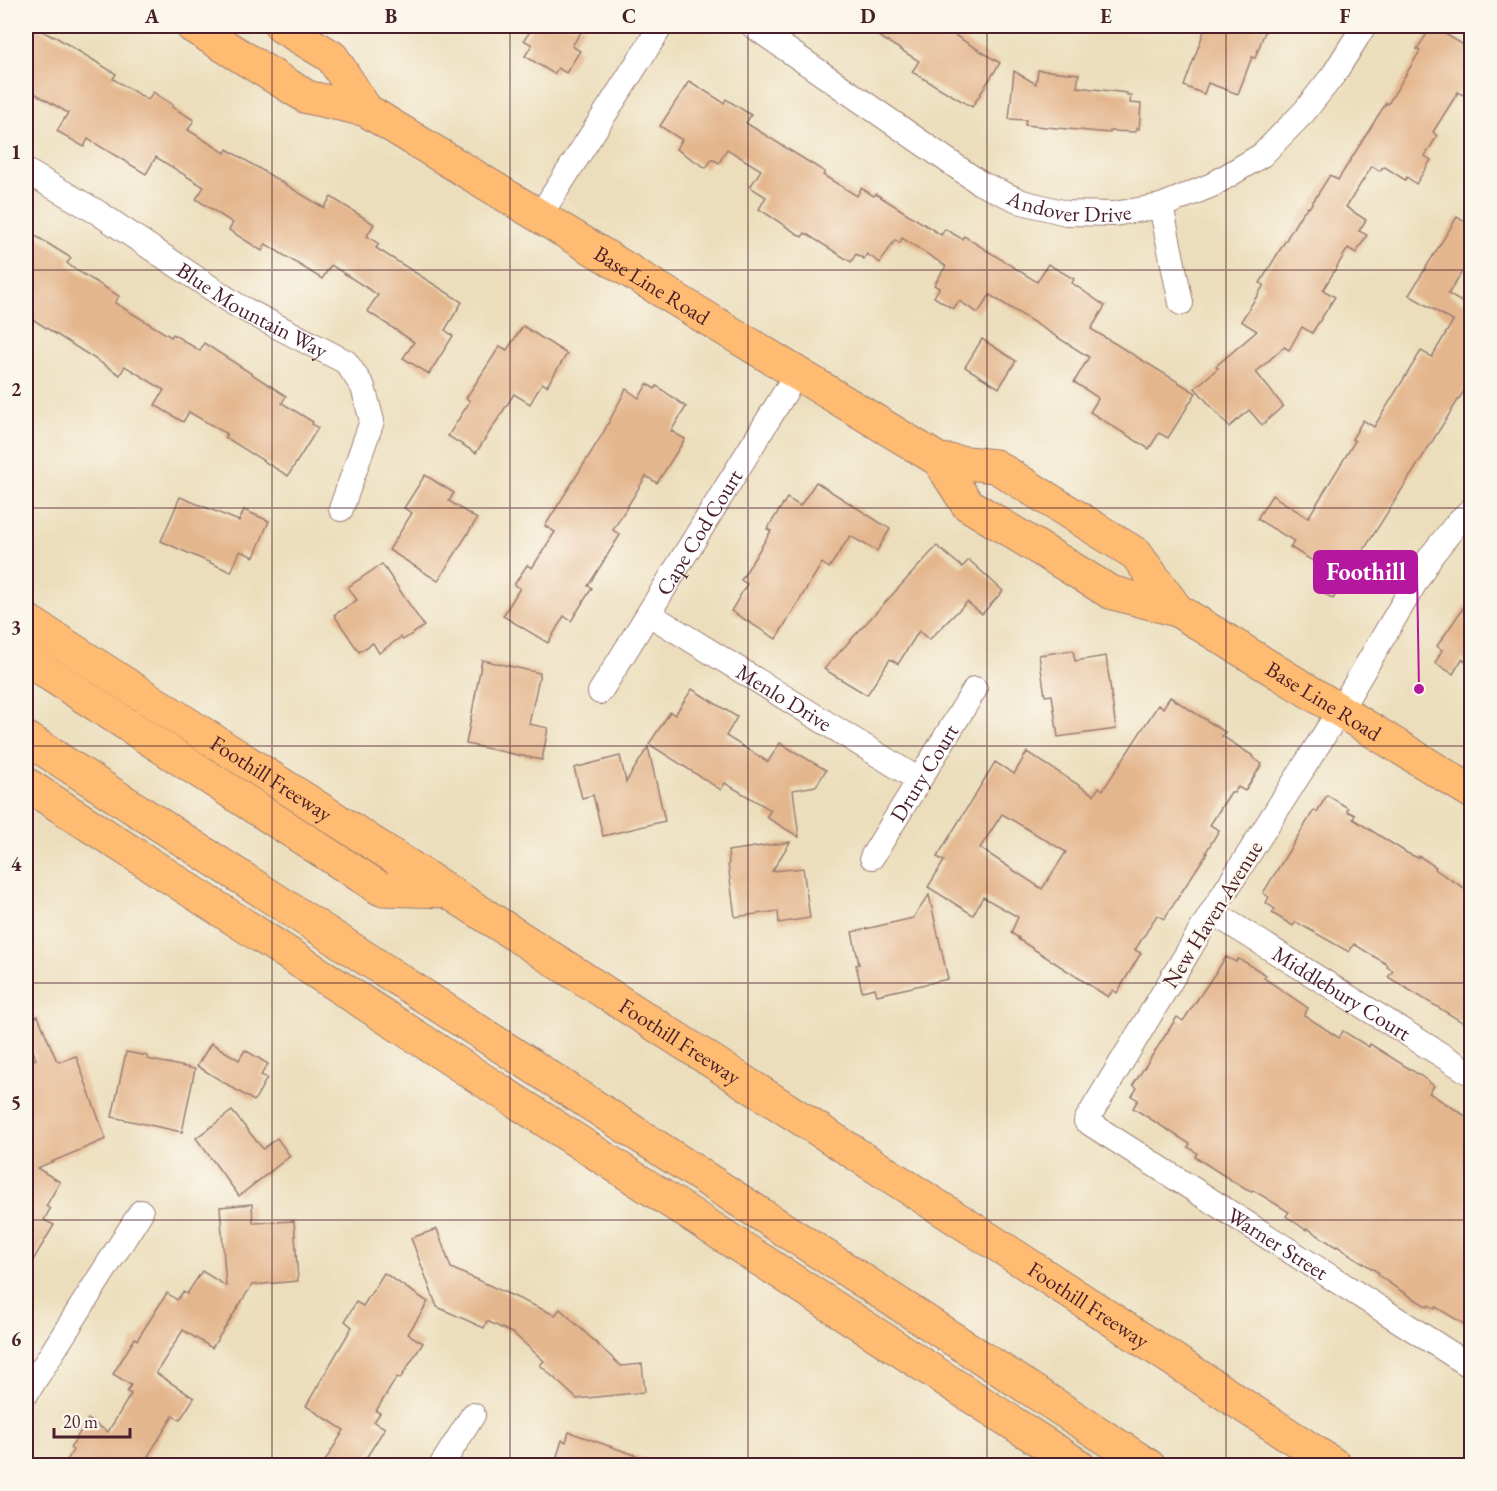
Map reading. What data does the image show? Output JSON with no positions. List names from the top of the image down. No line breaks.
{"streets":{"main road":["Base Line Road","Foothill Freeway"],"street":["Andover Drive","Blue Mountain Way","Cape Cod Court","Menlo Drive","Drury Court","New Haven Avenue","Middlebury Court","Warner Street"]},"crossings":[["Base Line Road","Cape Cod Court"],["Base Line Road","New Haven Avenue"],["Cape Cod Court","Menlo Drive"],["Menlo Drive","Drury Court"],["New Haven Avenue","Middlebury Court"],["New Haven Avenue","Warner Street"]],"places":["Foothill"],"scale_bar":"20 m","grid":{"columns":["A","B","C","D","E","F"],"rows":["1","2","3","4","5","6"]}}
